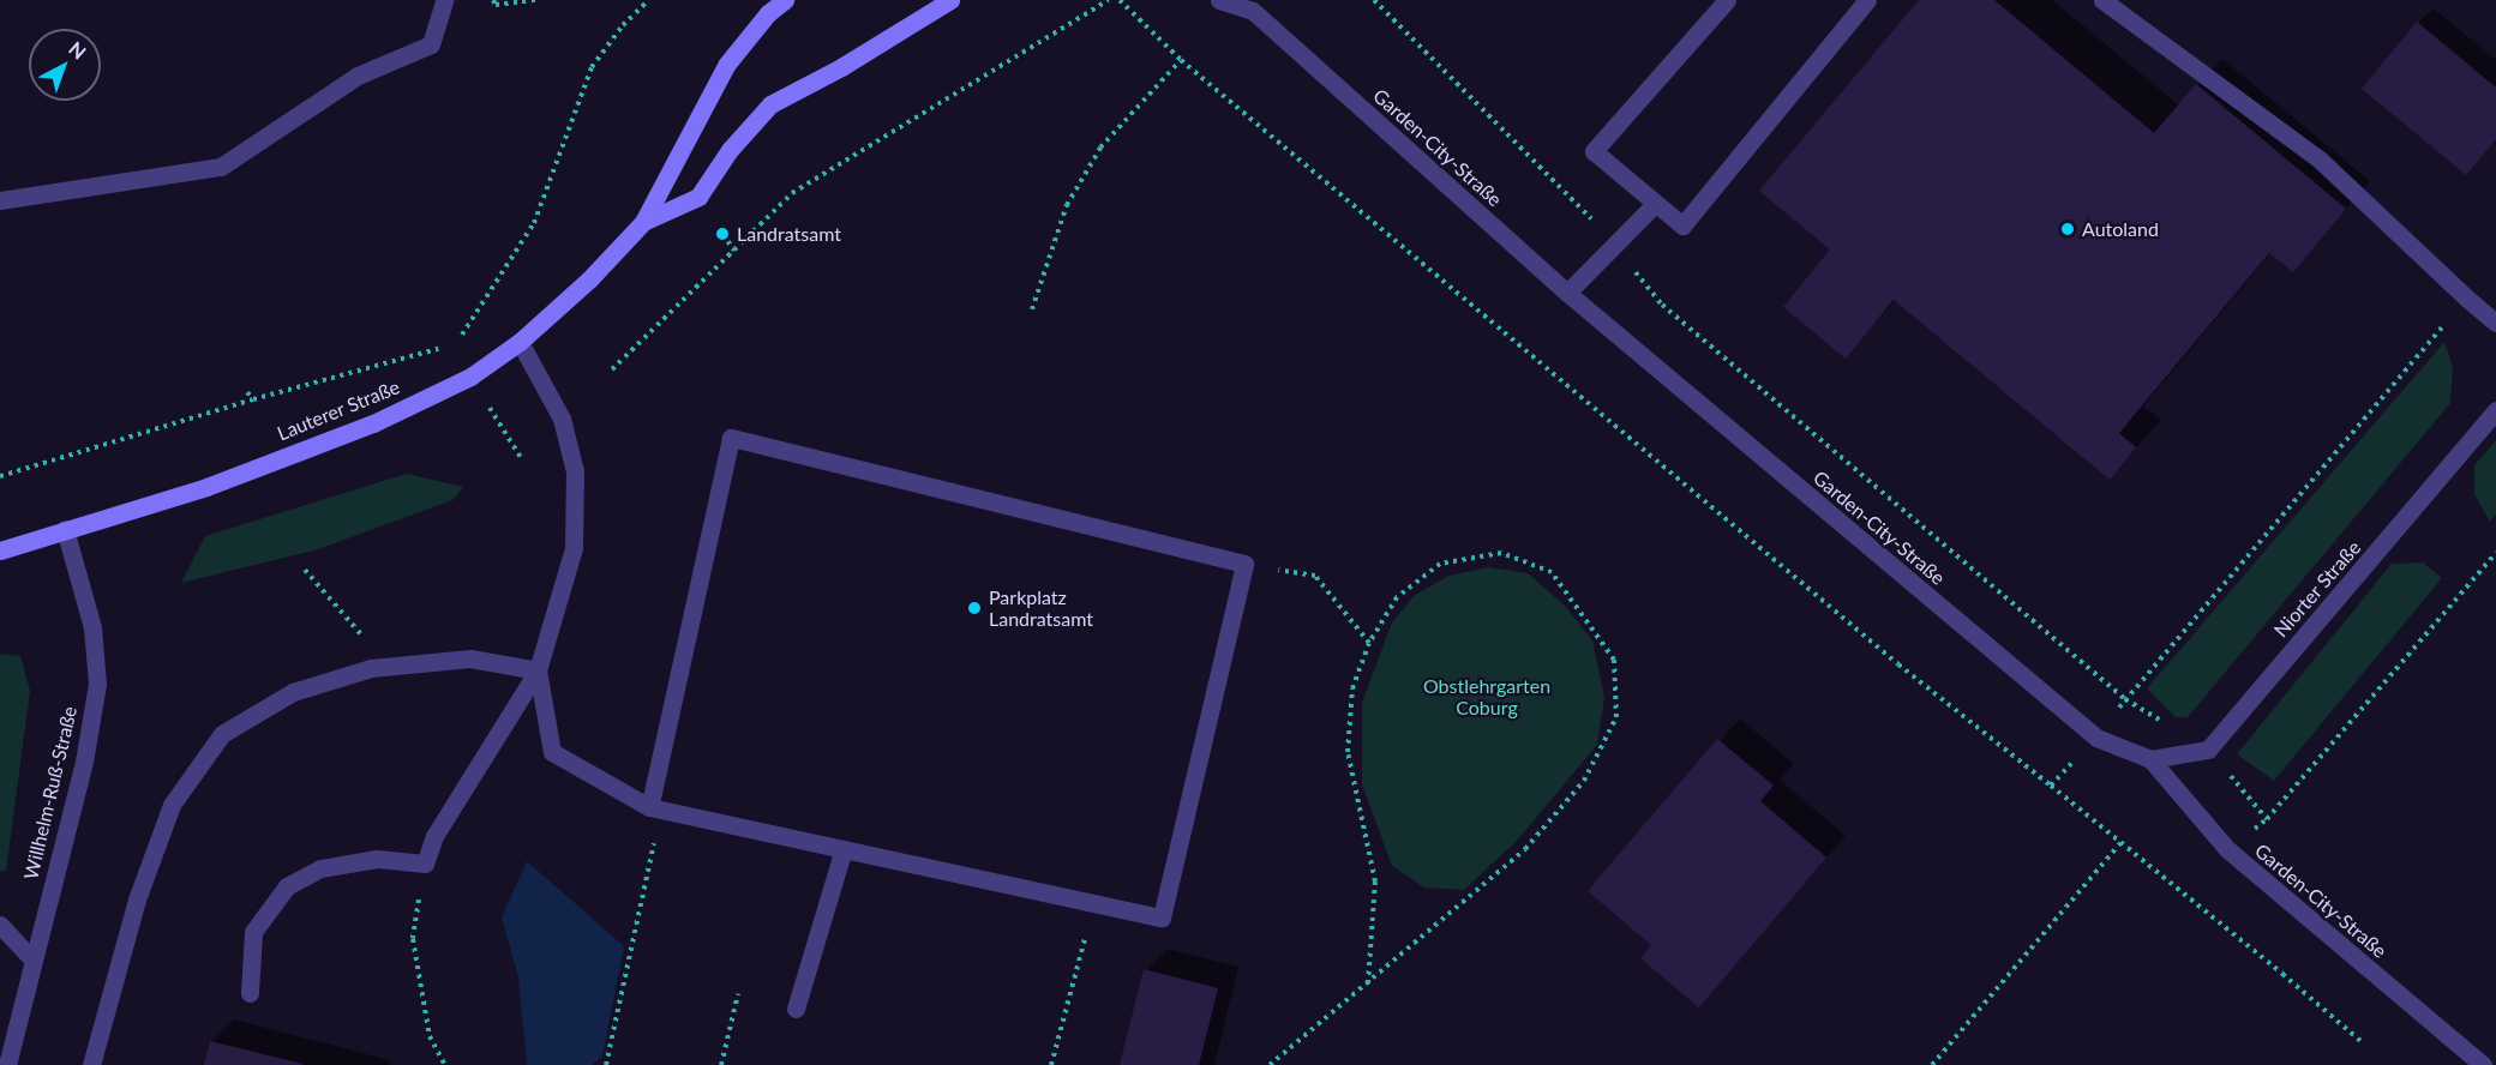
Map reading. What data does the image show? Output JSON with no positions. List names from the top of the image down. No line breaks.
{"streets":{"street":["Garden-City-Straße","Lauterer Straße","Niorter Straße","Willhelm-Ruß-Straße"]},"crossings":[["Lauterer Straße","Willhelm-Ruß-Straße"]],"parks":["Obstlehrgarten Coburg"],"places":["Autoland","Landratsamt","Parkplatz Landratsamt"],"north":"top right"}
